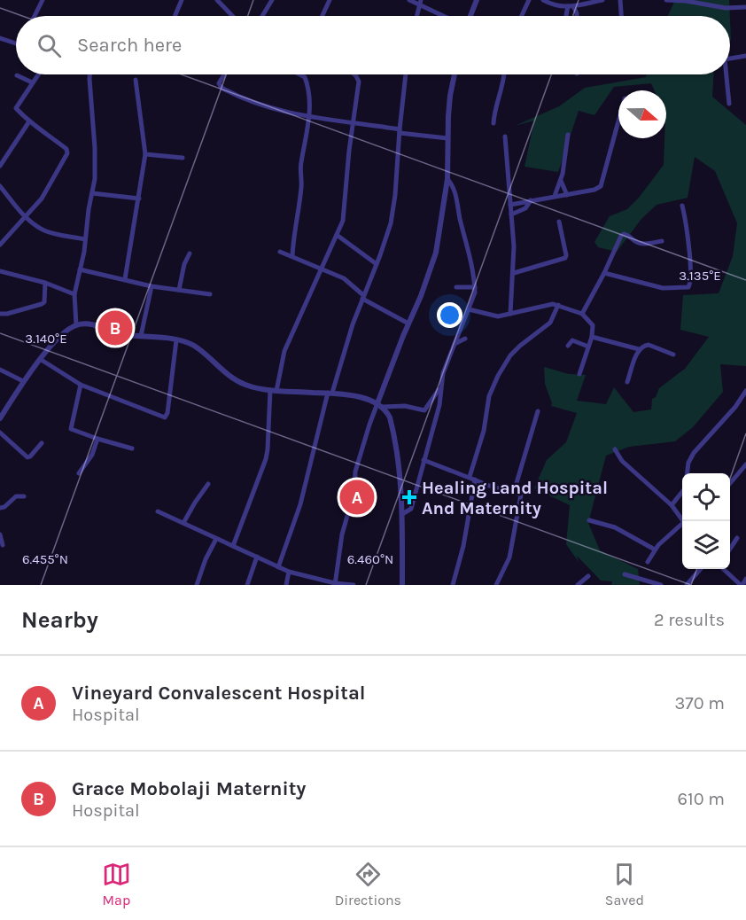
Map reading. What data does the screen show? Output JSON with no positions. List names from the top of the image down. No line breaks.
{"places":{"health":["Healing Land Hospital And Maternity"]},"north":"right","page":{"search":"Search here","pins":["B","A"],"heading":["Nearby","2 results"],"list":[{"mark":"A","name":"Vineyard Convalescent Hospital","note":"Hospital","value":"370 m"},{"mark":"B","name":"Grace Mobolaji Maternity","note":"Hospital","value":"610 m"}],"nav":["Map","Directions","Saved"]},"coordinates":["3.135°E","3.140°E","6.455°N","6.460°N"]}
